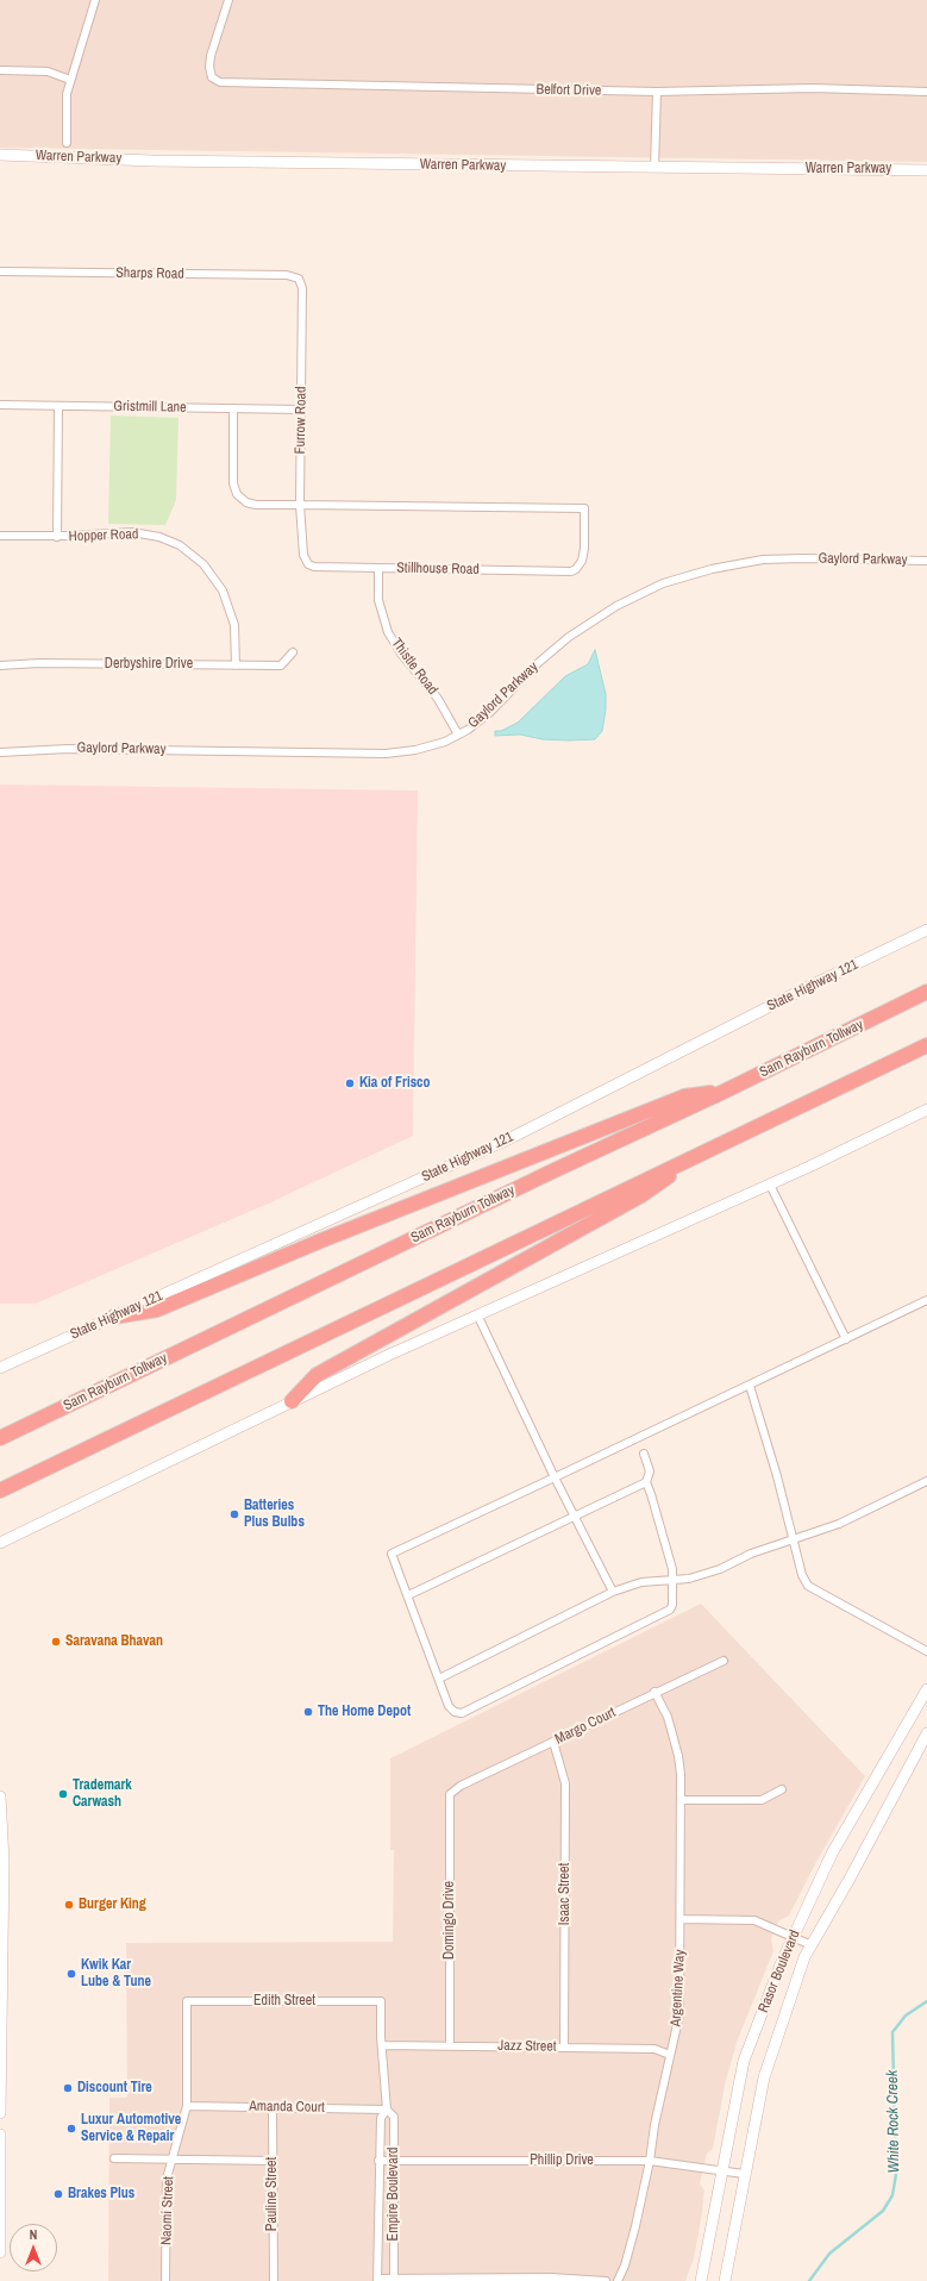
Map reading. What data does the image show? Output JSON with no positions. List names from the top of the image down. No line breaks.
{"streets":{"highway":["Sam Rayburn Tollway"],"main road":["Warren Parkway","State Highway 121","Rasor Boulevard"],"street":["Belfort Drive","Sharps Road","Gristmill Lane","Furrow Road","Hopper Road","Gaylord Parkway","Stillhouse Road","Derbyshire Drive","Thistle Road","Margo Court","Isaac Street","Domingo Drive","Argentine Way","Edith Street","Jazz Street","Amanda Court","Phillip Drive","Pauline Street","Empire Boulevard","Naomi Street"]},"crossings":[["Sharps Road","Furrow Road"],["Gristmill Lane","Furrow Road"],["Furrow Road","Stillhouse Road"],["Hopper Road","Derbyshire Drive"],["Gaylord Parkway","Thistle Road"],["Stillhouse Road","Thistle Road"],["Margo Court","Isaac Street"],["Margo Court","Domingo Drive"],["Margo Court","Argentine Way"],["Isaac Street","Jazz Street"],["Domingo Drive","Jazz Street"],["Rasor Boulevard","Phillip Drive"],["Argentine Way","Jazz Street"],["Argentine Way","Phillip Drive"],["Edith Street","Empire Boulevard"],["Edith Street","Naomi Street"],["Jazz Street","Empire Boulevard"],["Amanda Court","Pauline Street"],["Amanda Court","Empire Boulevard"],["Amanda Court","Naomi Street"],["Phillip Drive","Empire Boulevard"]],"water":["White Rock Creek"],"places":["Kia of Frisco","Batteries Plus Bulbs","Saravana Bhavan","The Home Depot","Trademark Carwash","Burger King","Kwik Kar Lube & Tune","Discount Tire","Luxur Automotive Service & Repair","Brakes Plus"],"north":"top"}
